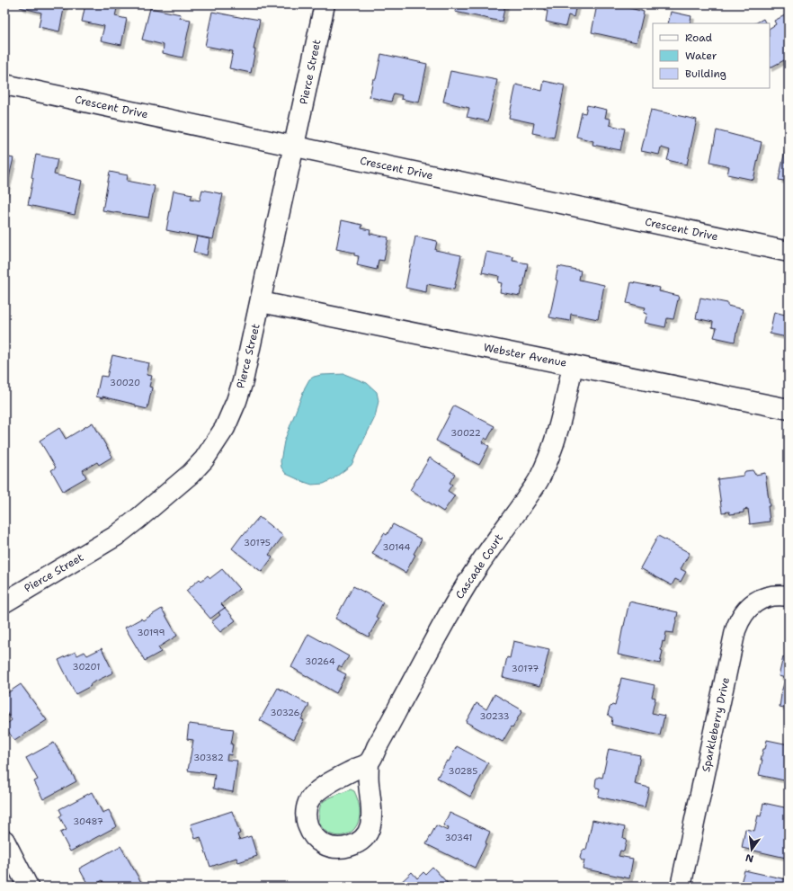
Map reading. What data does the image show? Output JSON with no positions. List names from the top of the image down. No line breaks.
{"streets":{"street":["Pierce Street","Crescent Drive","Webster Avenue","Cascade Court","Sparkleberry Drive"]},"crossings":[["Pierce Street","Crescent Drive"],["Pierce Street","Webster Avenue"],["Webster Avenue","Cascade Court"]],"house_numbers":["30020","30022","30175","30144","30199","30264","30201","30177","30326","30233","30382","30285","30487","30341"],"legend":["Road","Water","Building"],"north":"bottom"}
